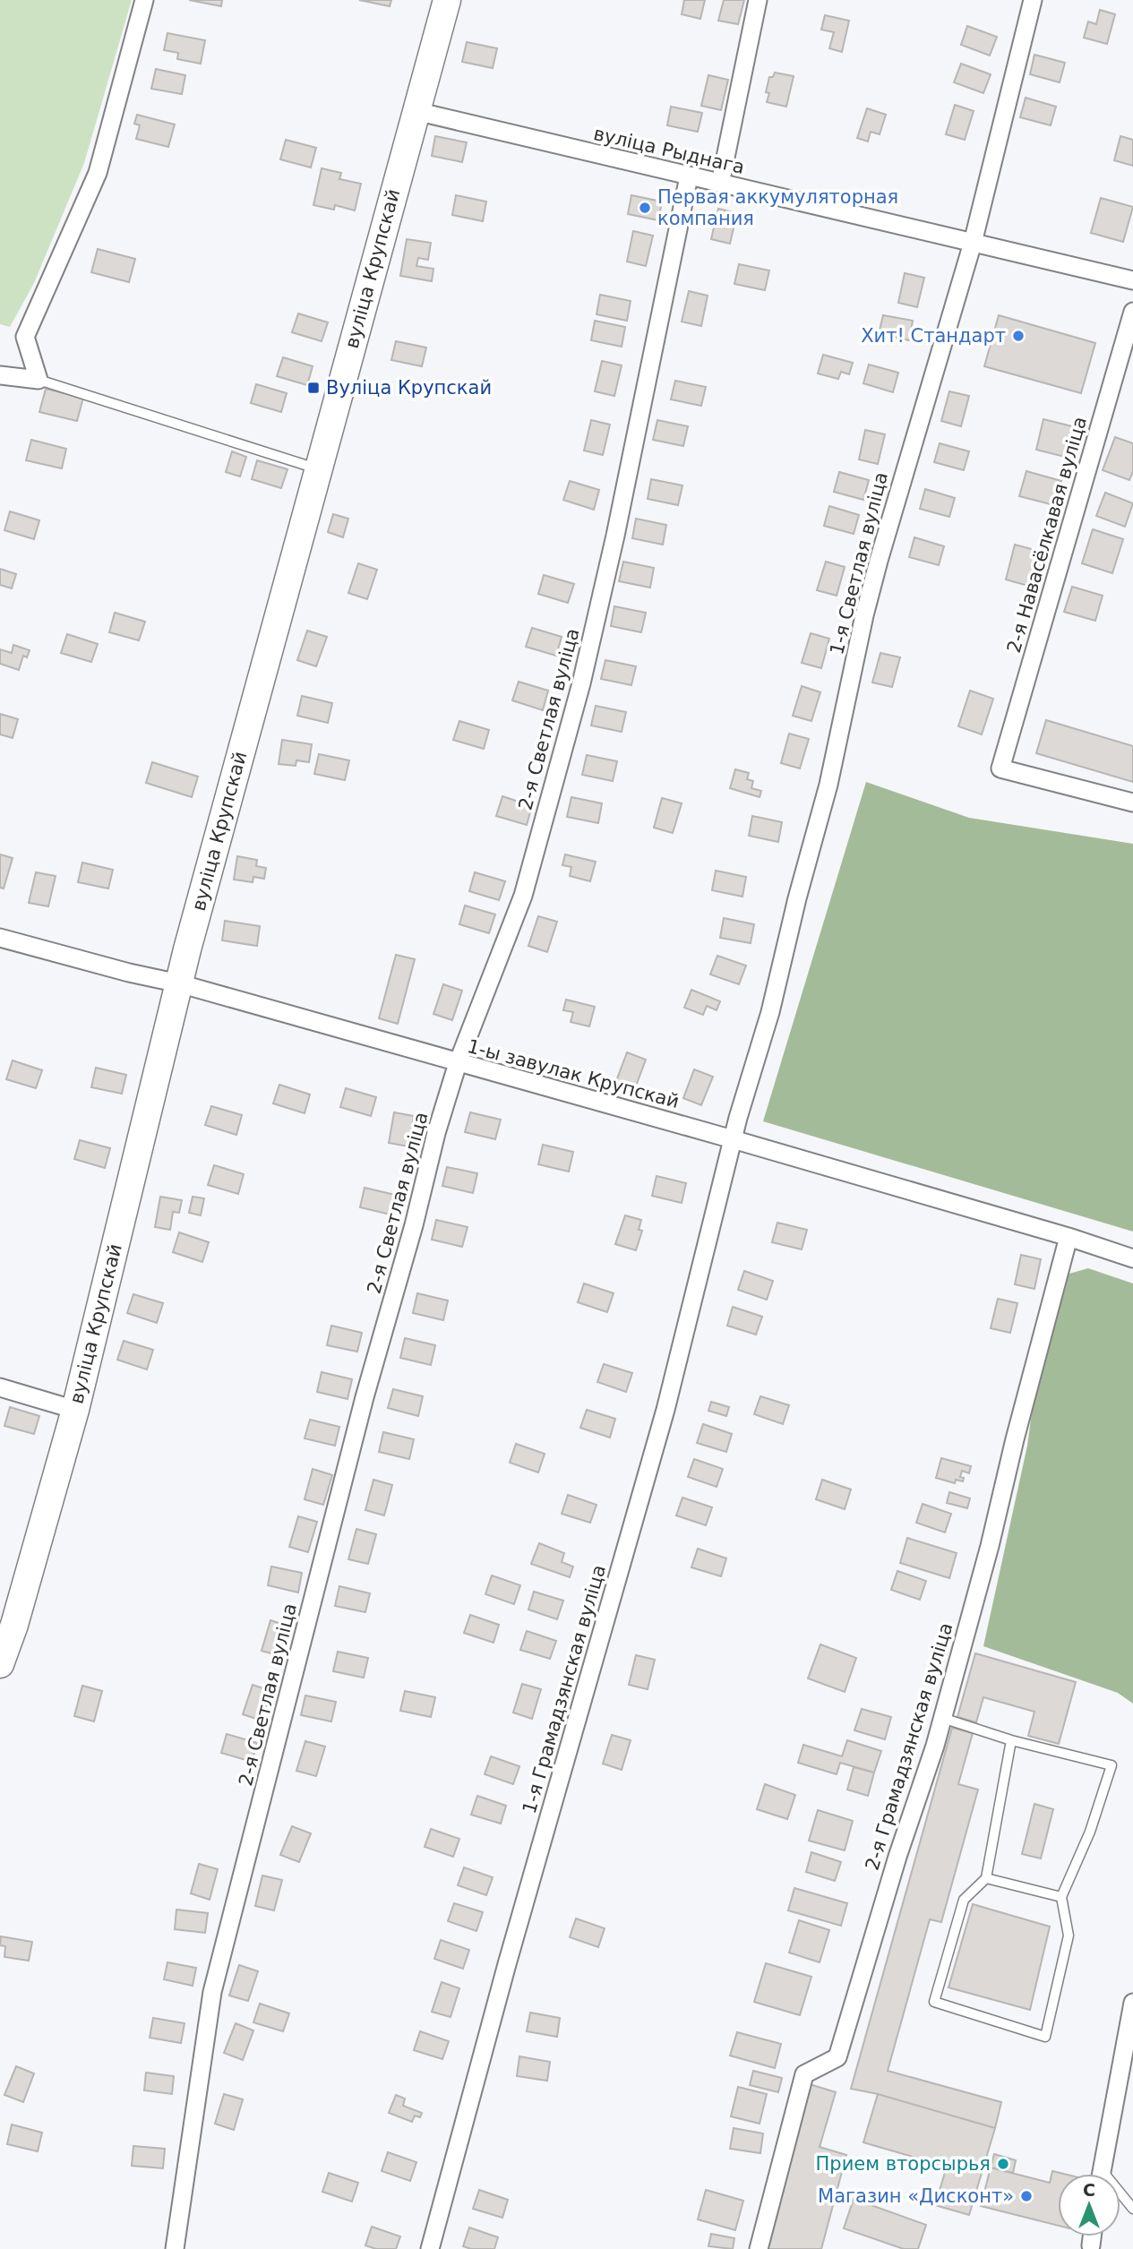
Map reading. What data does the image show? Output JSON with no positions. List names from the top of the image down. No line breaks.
{"streets":{"main road":["вуліца Крупскай"],"street":["вуліца Рыднага","2-я Навасёлкавая вуліца","1-я Светлая вуліца","2-я Светлая вуліца","1-ы завулак Крупскай","1-я Грамадзянская вуліца","2-я Грамадзянская вуліца"]},"crossings":[["вуліца Рыднага","вуліца Крупскай"],["вуліца Рыднага","1-я Светлая вуліца"],["вуліца Рыднага","2-я Светлая вуліца"],["вуліца Крупскай","1-ы завулак Крупскай"],["1-я Светлая вуліца","1-ы завулак Крупскай"],["1-я Светлая вуліца","1-я Грамадзянская вуліца"],["2-я Светлая вуліца","1-ы завулак Крупскай"],["1-ы завулак Крупскай","1-я Грамадзянская вуліца"],["1-ы завулак Крупскай","2-я Грамадзянская вуліца"]],"places":{"other":["Первая аккумуляторная компания","Хит! Стандарт","Прием вторсырья","Магазин «Дисконт»"],"transit":["Вуліца Крупскай"]},"north":"top"}
